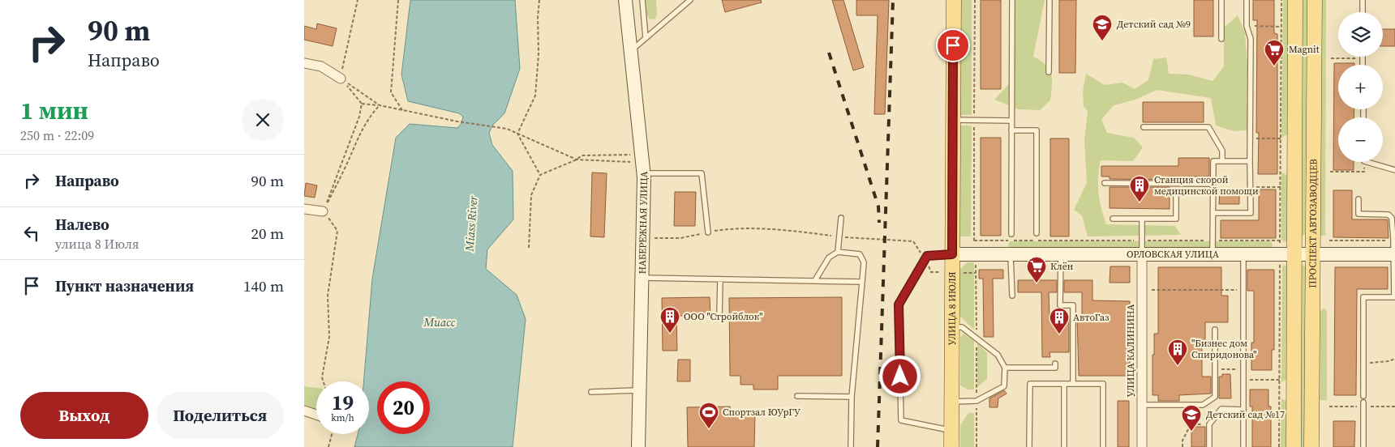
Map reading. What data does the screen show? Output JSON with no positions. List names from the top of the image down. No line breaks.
{"streets":{"main road":["ПРОСПЕКТ АВТОЗАВОДЦЕВ","УЛИЦА 8 ИЮЛЯ"],"street":["НАБЕРЕЖНАЯ УЛИЦА","ОРЛОВСКАЯ УЛИЦА","УЛИЦА КАЛИНИНА"]},"crossings":[["ПРОСПЕКТ АВТОЗАВОДЦЕВ","ОРЛОВСКАЯ УЛИЦА"],["ОРЛОВСКАЯ УЛИЦА","УЛИЦА 8 ИЮЛЯ"],["ОРЛОВСКАЯ УЛИЦА","УЛИЦА КАЛИНИНА"]],"water":["Miass River","Миасс"],"places":{"school or university":["Детский сад №9","Детский сад №17"],"supermarket":["Magnit","Клён"],"building":["Станция скорой медицинской помощи","ООО \"Стройблок\"","АвтоГаз","\"Бизнес дом Спиридонова\""],"sports":["Спортзал ЮУрГУ"]},"page":{"turn":["90 m","Направо"],"map_buttons":["+","−"],"heading":["1 мин","250 m · 22:09"],"list":[{"name":"Направо","value":"90 m"},{"name":"Налево","note":"улица 8 Июля","value":"20 m"},{"name":"Пункт назначения","value":"140 m"}],"speed":"19 km/h","limit":"20","buttons":["Выход","Поделиться"]}}
